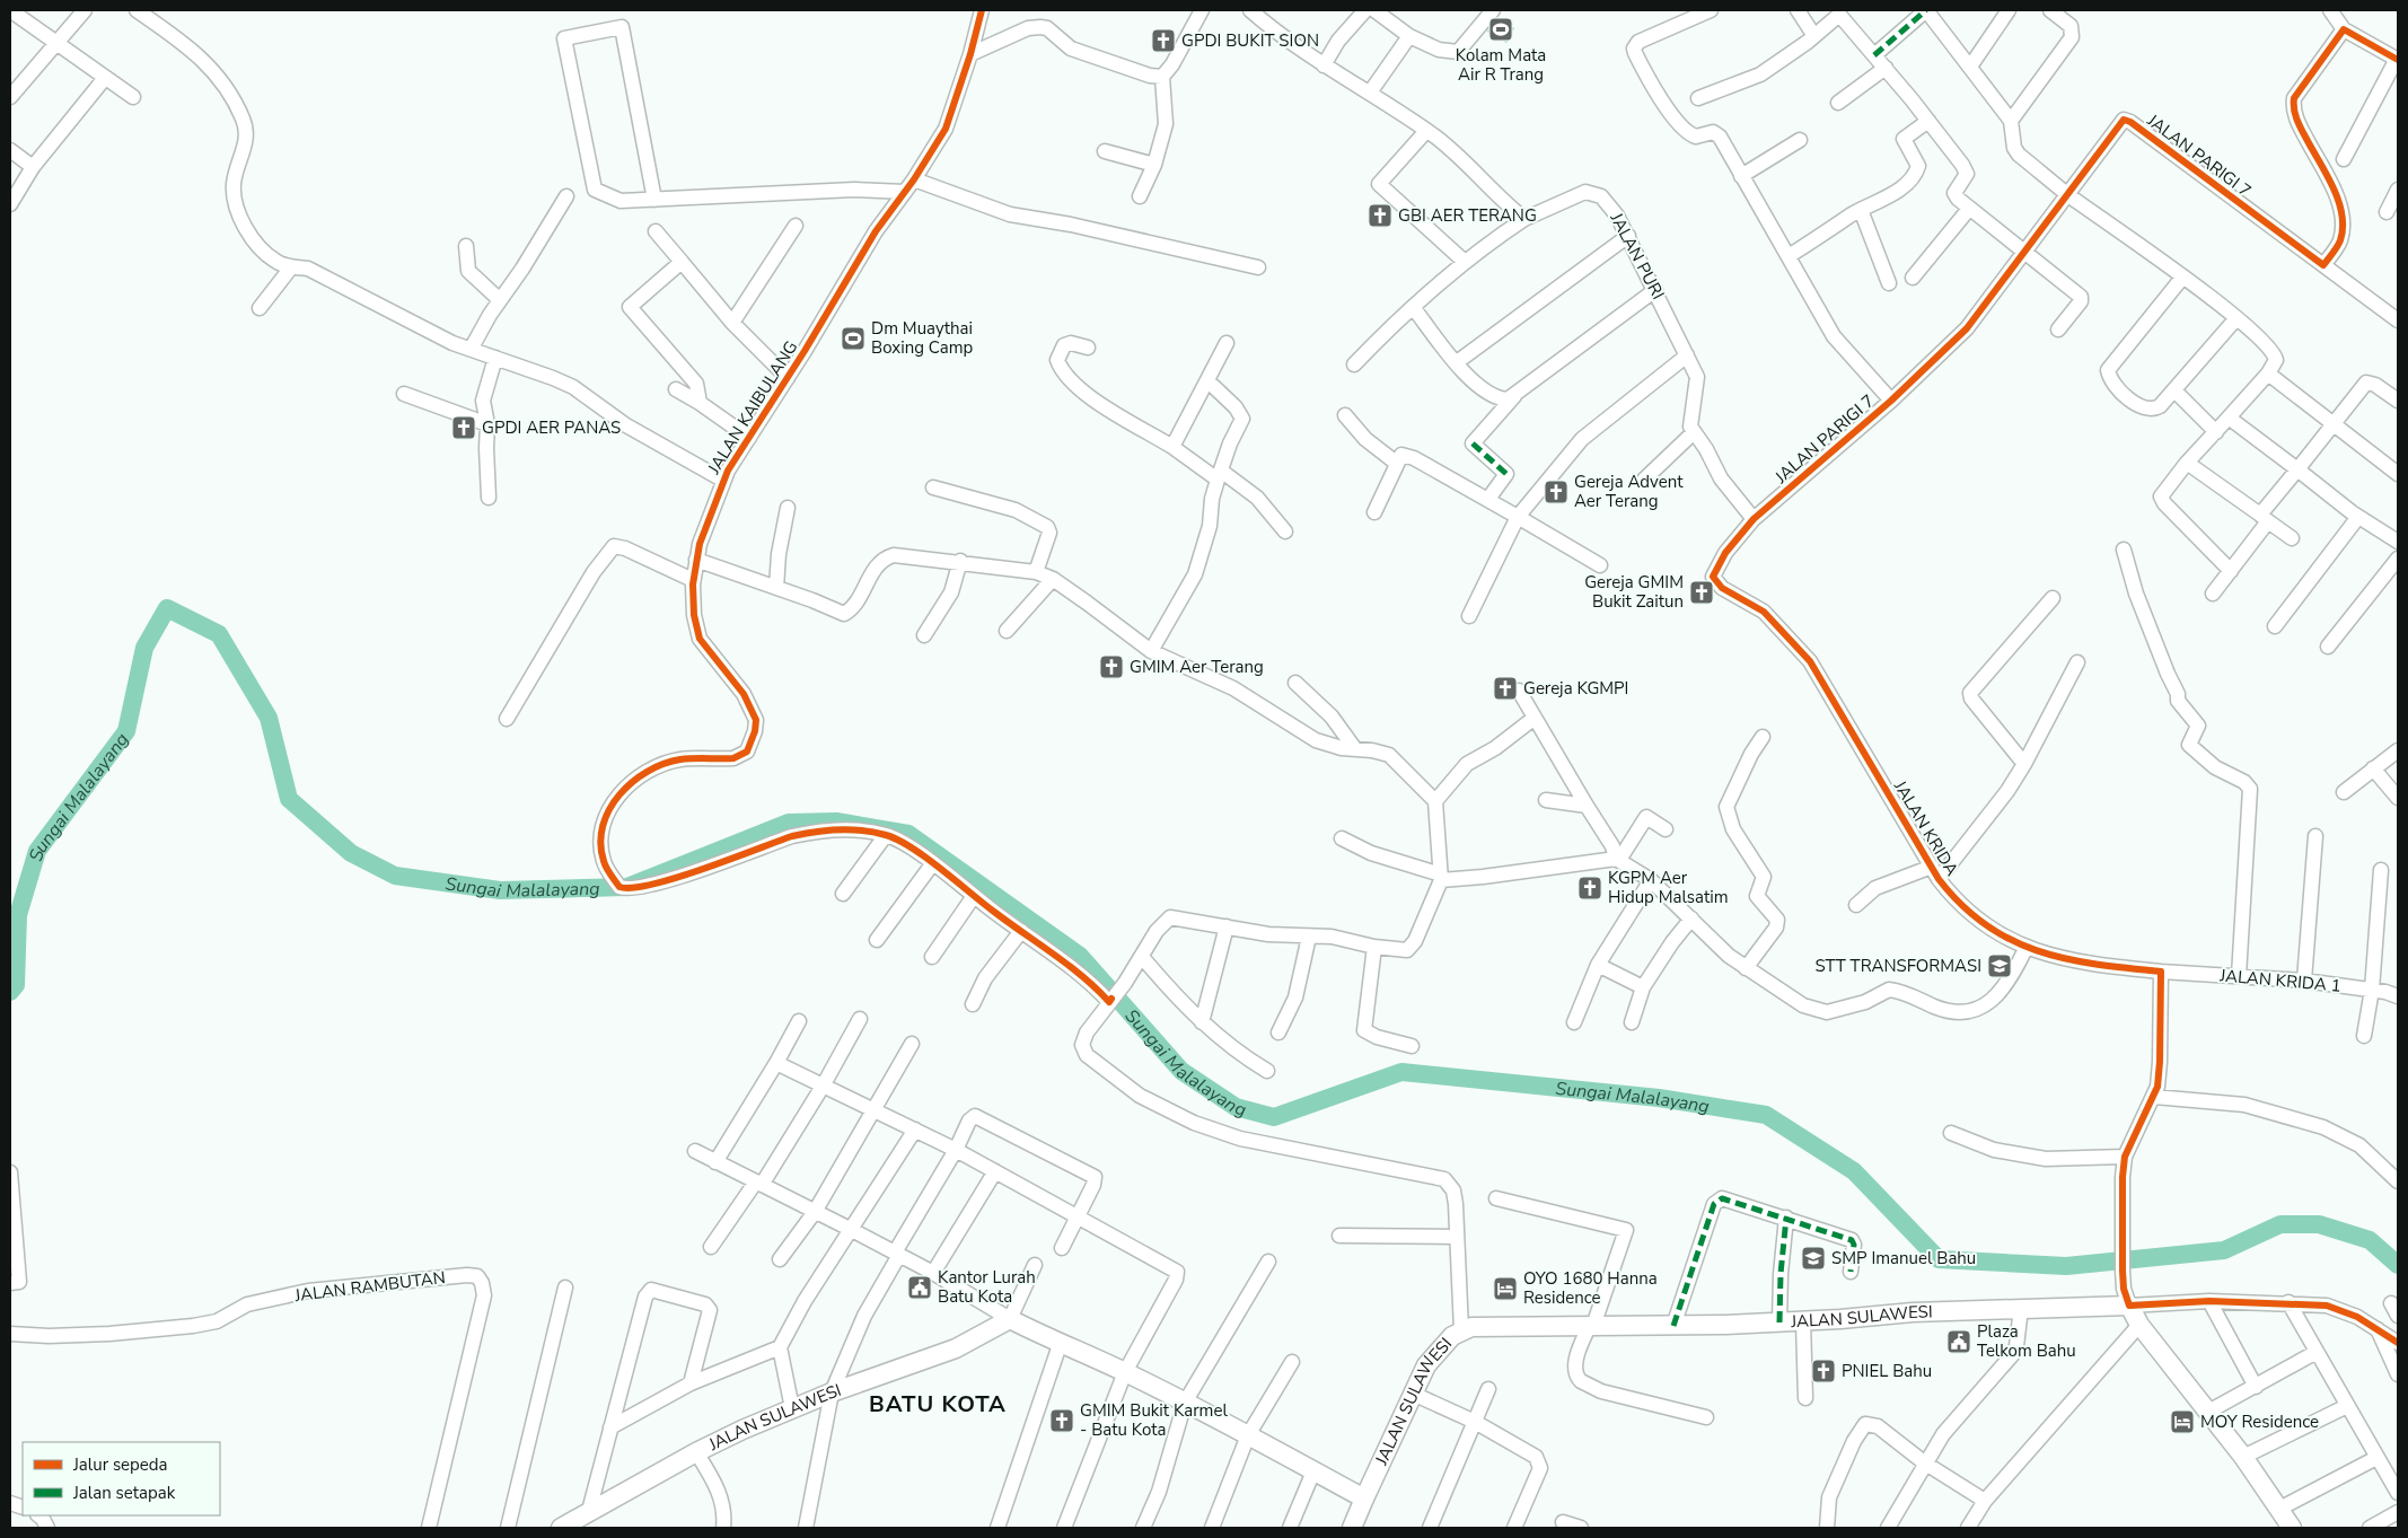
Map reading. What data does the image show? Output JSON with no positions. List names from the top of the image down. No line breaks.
{"streets":{"main road":["JALAN SULAWESI"],"street":["JALAN PARIGI 7","JALAN PURI","JALAN KAIBULANG","JALAN KRIDA","JALAN KRIDA 1","JALAN RAMBUTAN"]},"crossings":[["JALAN PARIGI 7","JALAN KRIDA"],["JALAN KRIDA","JALAN KRIDA 1"]],"districts":["BATU KOTA"],"water":["Sungai Malalayang"],"places":{"sports":["Kolam Mata Air R Trang","Dm Muaythai Boxing Camp"],"church":["GPDI BUKIT SION","GBI AER TERANG","GPDI AER PANAS","Gereja Advent Aer Terang","Gereja GMIM Bukit Zaitun","GMIM Aer Terang","Gereja KGMPI","KGPM Aer Hidup Malsatim","PNIEL Bahu","GMIM Bukit Karmel - Batu Kota"],"school or university":["STT TRANSFORMASI","SMP Imanuel Bahu"],"public building":["Kantor Lurah Batu Kota","Plaza Telkom Bahu"],"hotel":["OYO 1680 Hanna Residence","MOY Residence"]},"legend":["Jalur sepeda","Jalan setapak"]}
